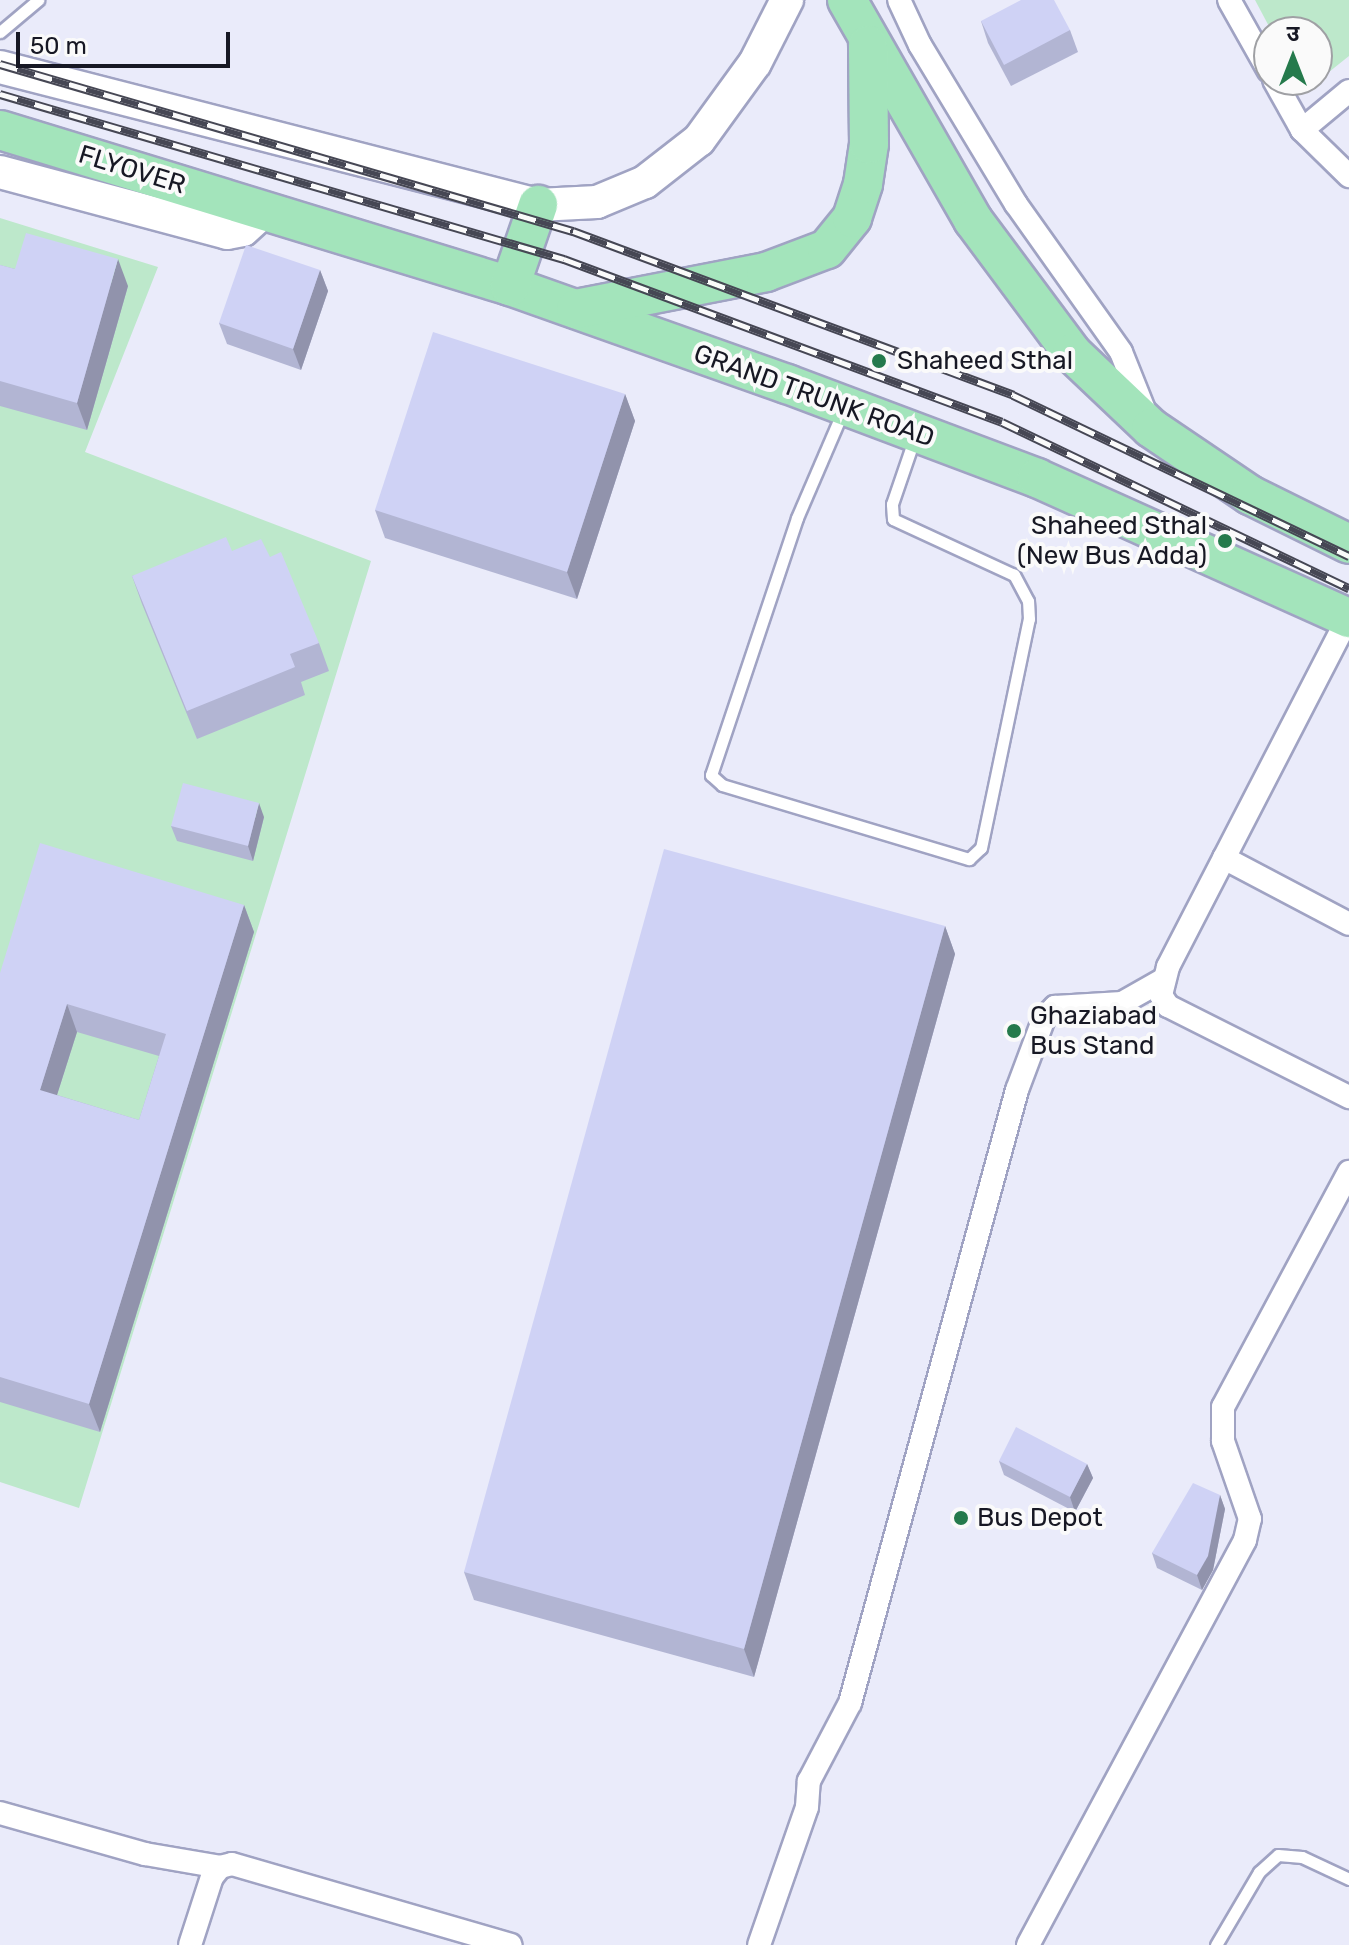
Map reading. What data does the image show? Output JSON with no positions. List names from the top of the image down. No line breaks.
{"streets":{"highway":["FLYOVER","GRAND TRUNK ROAD"]},"crossings":[["FLYOVER","GRAND TRUNK ROAD"]],"places":["Shaheed Sthal","Shaheed Sthal (New Bus Adda)","Ghaziabad Bus Stand","Bus Depot"],"scale_bar":"50 m","north":"top"}
